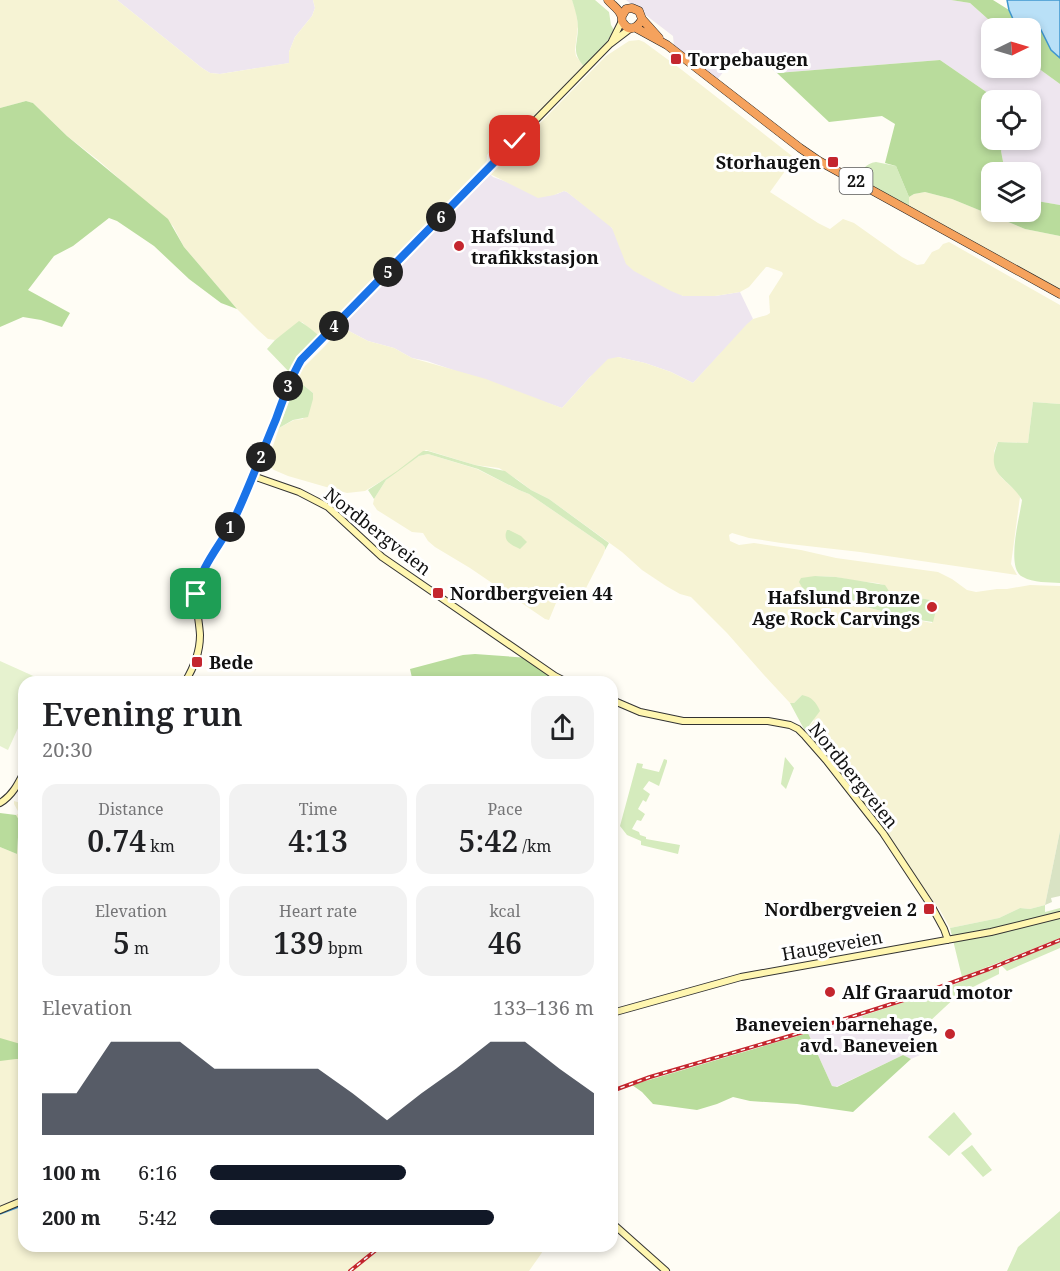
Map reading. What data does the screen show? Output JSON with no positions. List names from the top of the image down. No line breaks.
{"streets":{"highway":["22"],"street":["Nordbergveien","Haugeveien"]},"crossings":[["Nordbergveien","Haugeveien"]],"places":{"transit":["Torpebaugen","Storhaugen","Nordbergveien 44","Bede","Nordbergveien 2"],"other":["Hafslund trafikkstasjon","Hafslund Bronze Age Rock Carvings","Alf Graarud motor","Baneveien barnehage, avd. Baneveien"]},"north":"right","page":{"pins":["6","5","4","3","2","1"],"heading":["Evening run","20:30"],"stats":[["Distance","0.74 km"],["Time","4:13"],["Pace","5:42 /km"],["Elevation","5 m"],["Heart rate","139 bpm"],["kcal","46"]],"chart":["Elevation","133–136 m"],"list":[{"name":"100 m","note":"6:16"},{"name":"200 m","note":"5:42"}]}}
